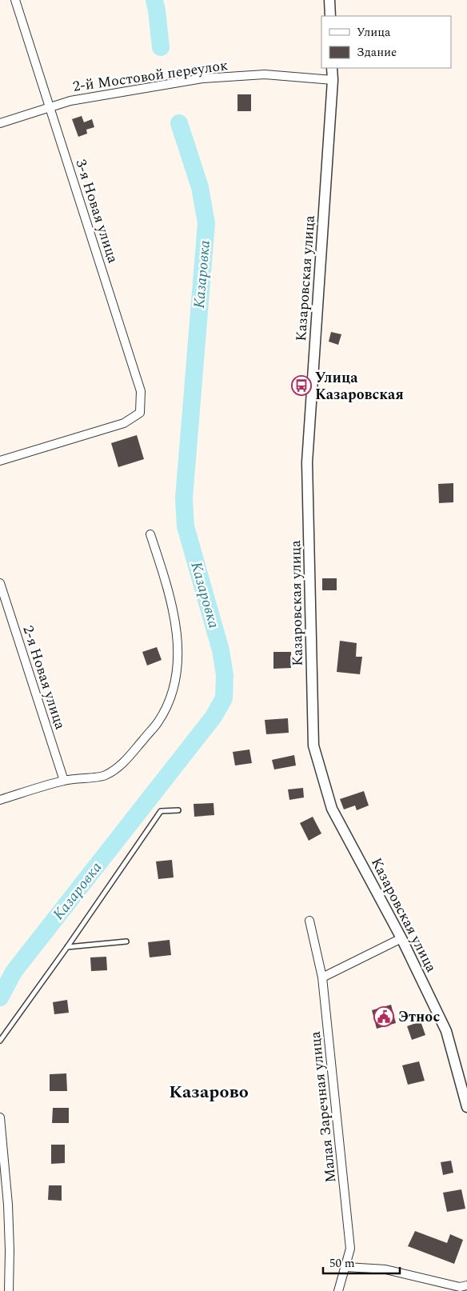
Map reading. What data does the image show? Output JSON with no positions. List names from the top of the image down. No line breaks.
{"streets":{"street":["2-й Мостовой переулок","3-я Новая улица","Казаровская улица","2-я Новая улица","Малая Заречная улица"]},"crossings":[["2-й Мостовой переулок","3-я Новая улица"],["2-й Мостовой переулок","Казаровская улица"]],"districts":["Казарово"],"water":["Казаровка"],"places":{"bus stop":["Улица Казаровская"],"public building":["Этнос"]},"legend":["Улица","Здание"],"scale_bar":"50 m"}
